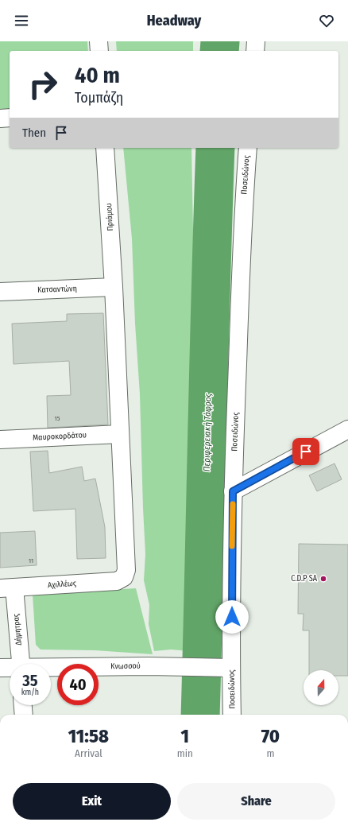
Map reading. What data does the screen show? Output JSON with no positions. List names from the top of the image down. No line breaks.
{"streets":{"street":["Ποσειδώνος","Πριάμου","Κατσαντώνη","Μαυροκορδάτου","Αχιλλέως","Δήμητρας","Κνωσσού"]},"crossings":[["Ποσειδώνος","Κνωσσού"],["Πριάμου","Κατσαντώνη"],["Πριάμου","Μαυροκορδάτου"],["Πριάμου","Αχιλλέως"],["Αχιλλέως","Δήμητρας"]],"water":["Περιφερειακή Τάφρος"],"places":["C.D.P SA"],"house_numbers":["15","11"],"north":"top","page":{"header":"Headway","turn":["40 m","Τομπάζη"],"then":"Then","speed":"35 km/h","limit":"40","eta":["11:58","Arrival","1","min","70","m"],"buttons":["Exit","Share"]}}
